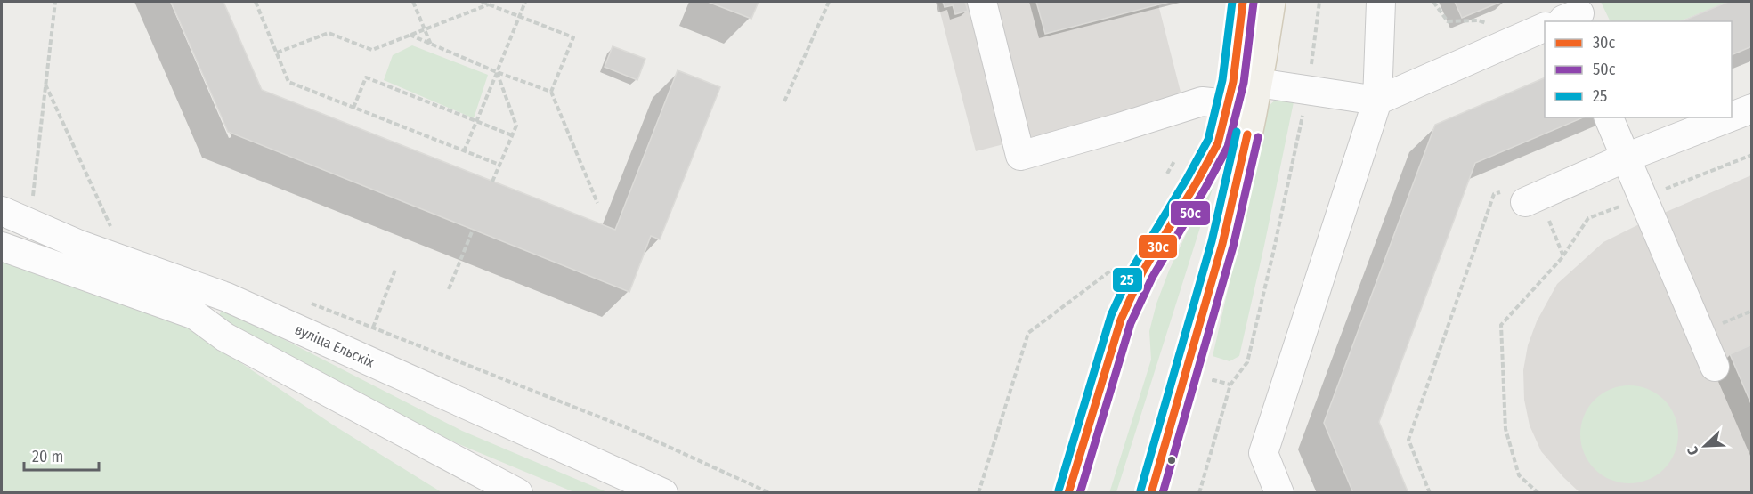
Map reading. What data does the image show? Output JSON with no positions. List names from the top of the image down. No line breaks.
{"streets":{"street":["вуліца Ельскіх"]},"lines":["transit line 30с","transit line 25","transit line 50с"],"legend":["30с","50с","25"],"scale_bar":"20 m","north":"bottom left"}
